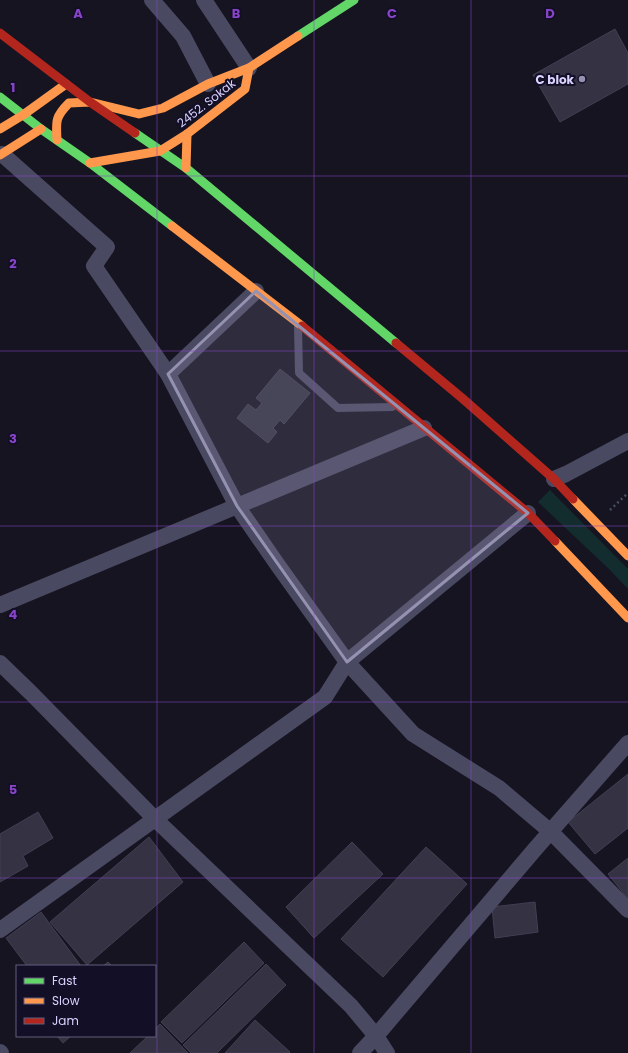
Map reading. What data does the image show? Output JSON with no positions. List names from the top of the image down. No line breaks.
{"streets":{"main road":["2452. Sokak"]},"places":["C blok"],"legend":["Fast","Slow","Jam"],"grid":{"columns":["A","B","C","D"],"rows":["1","2","3","4","5"]}}
